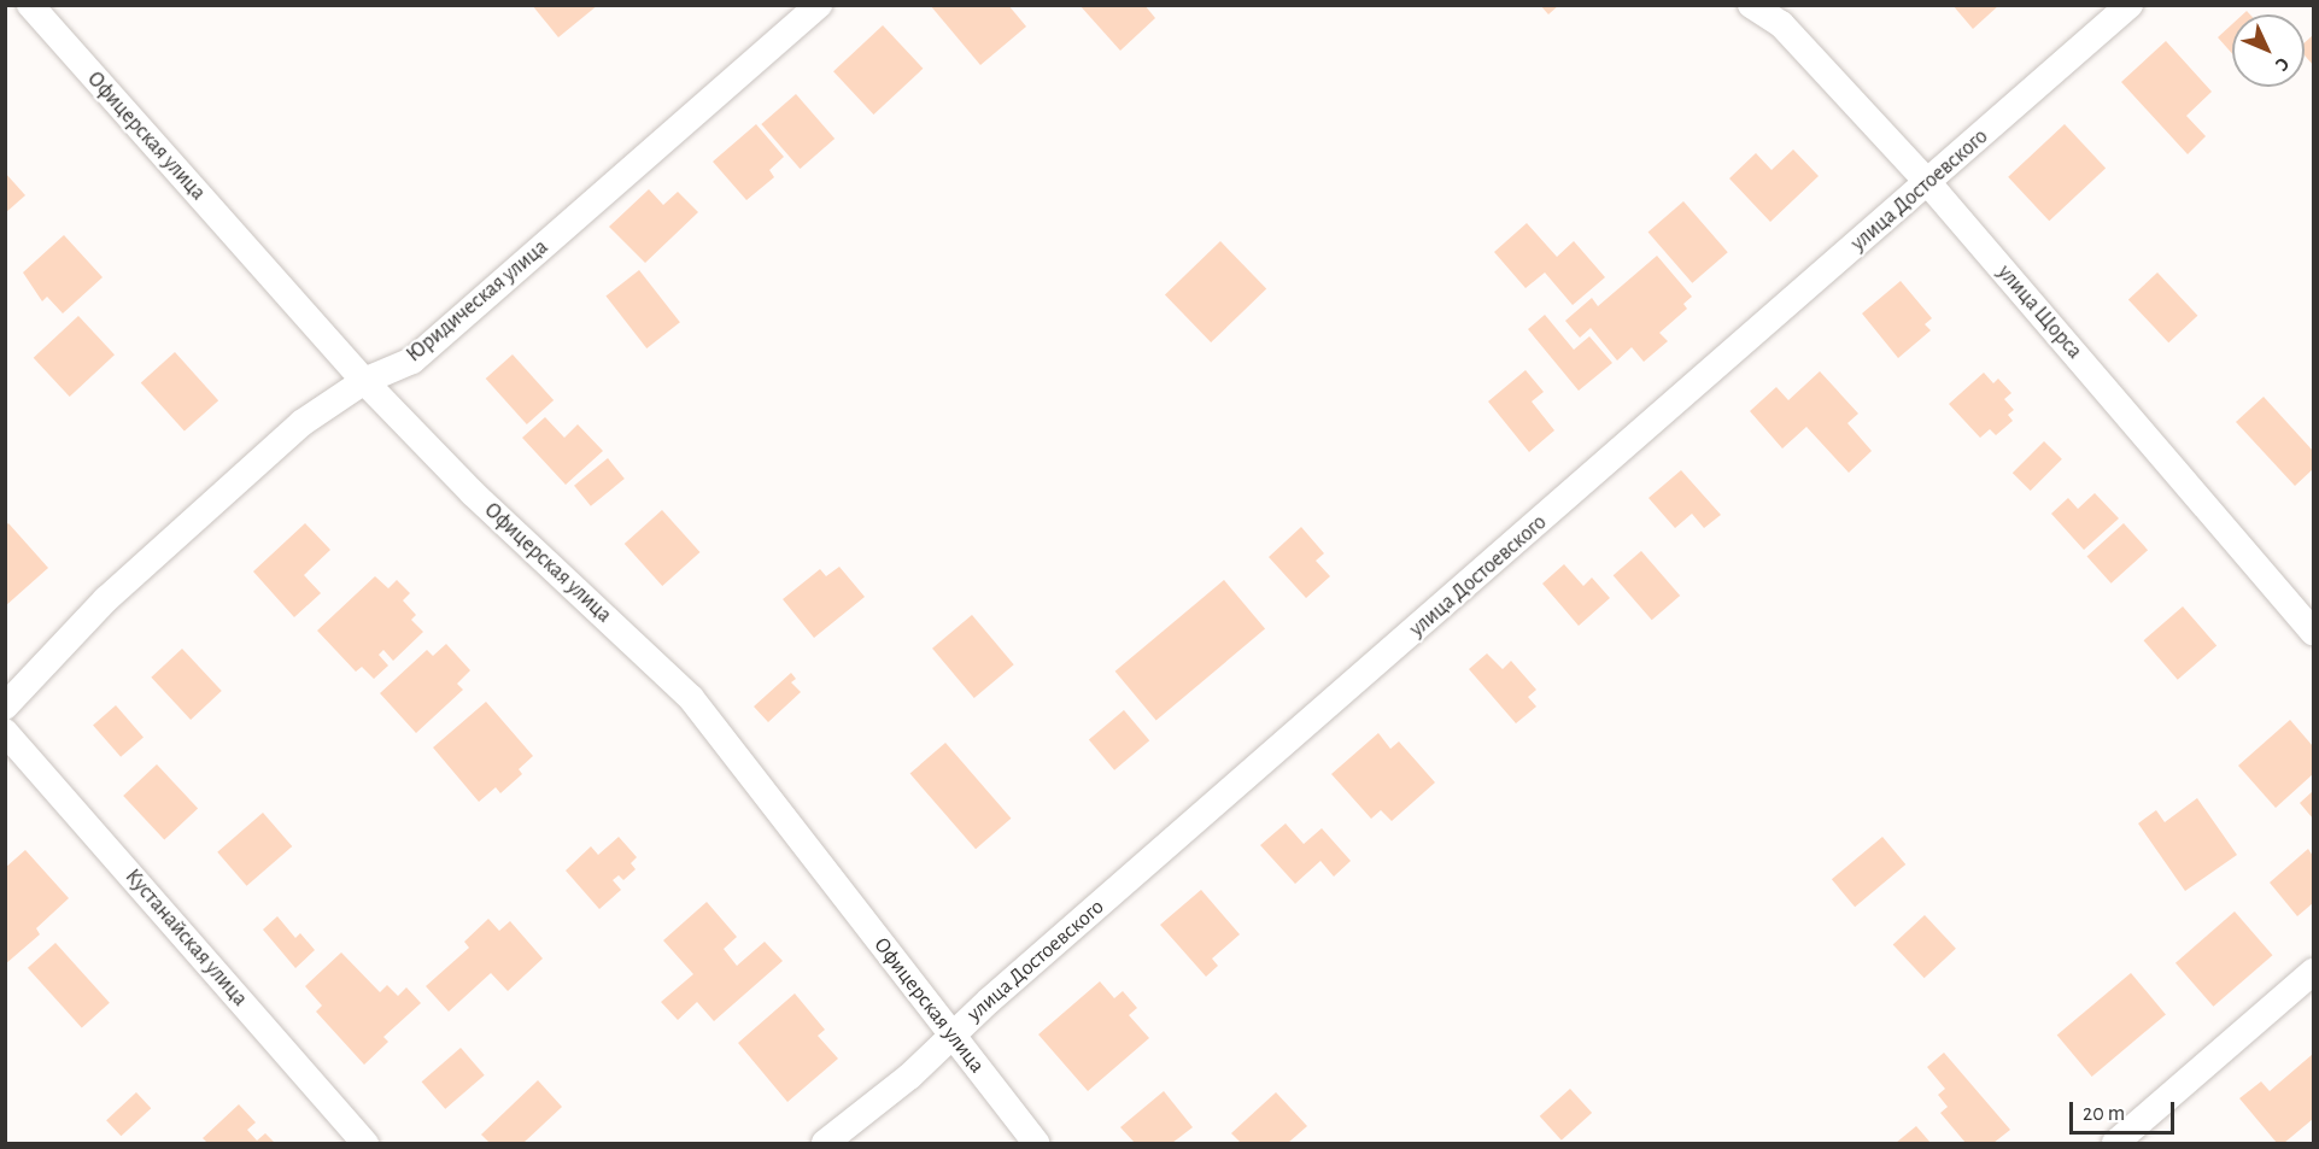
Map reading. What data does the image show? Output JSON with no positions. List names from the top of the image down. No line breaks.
{"streets":{"street":["Офицерская улица","улица Достоевского","Юридическая улица","улица Щорса","Кустанайская улица"]},"crossings":[["Офицерская улица","улица Достоевского"],["Офицерская улица","Юридическая улица"],["улица Достоевского","улица Щорса"]],"scale_bar":"20 m","north":"bottom right"}
